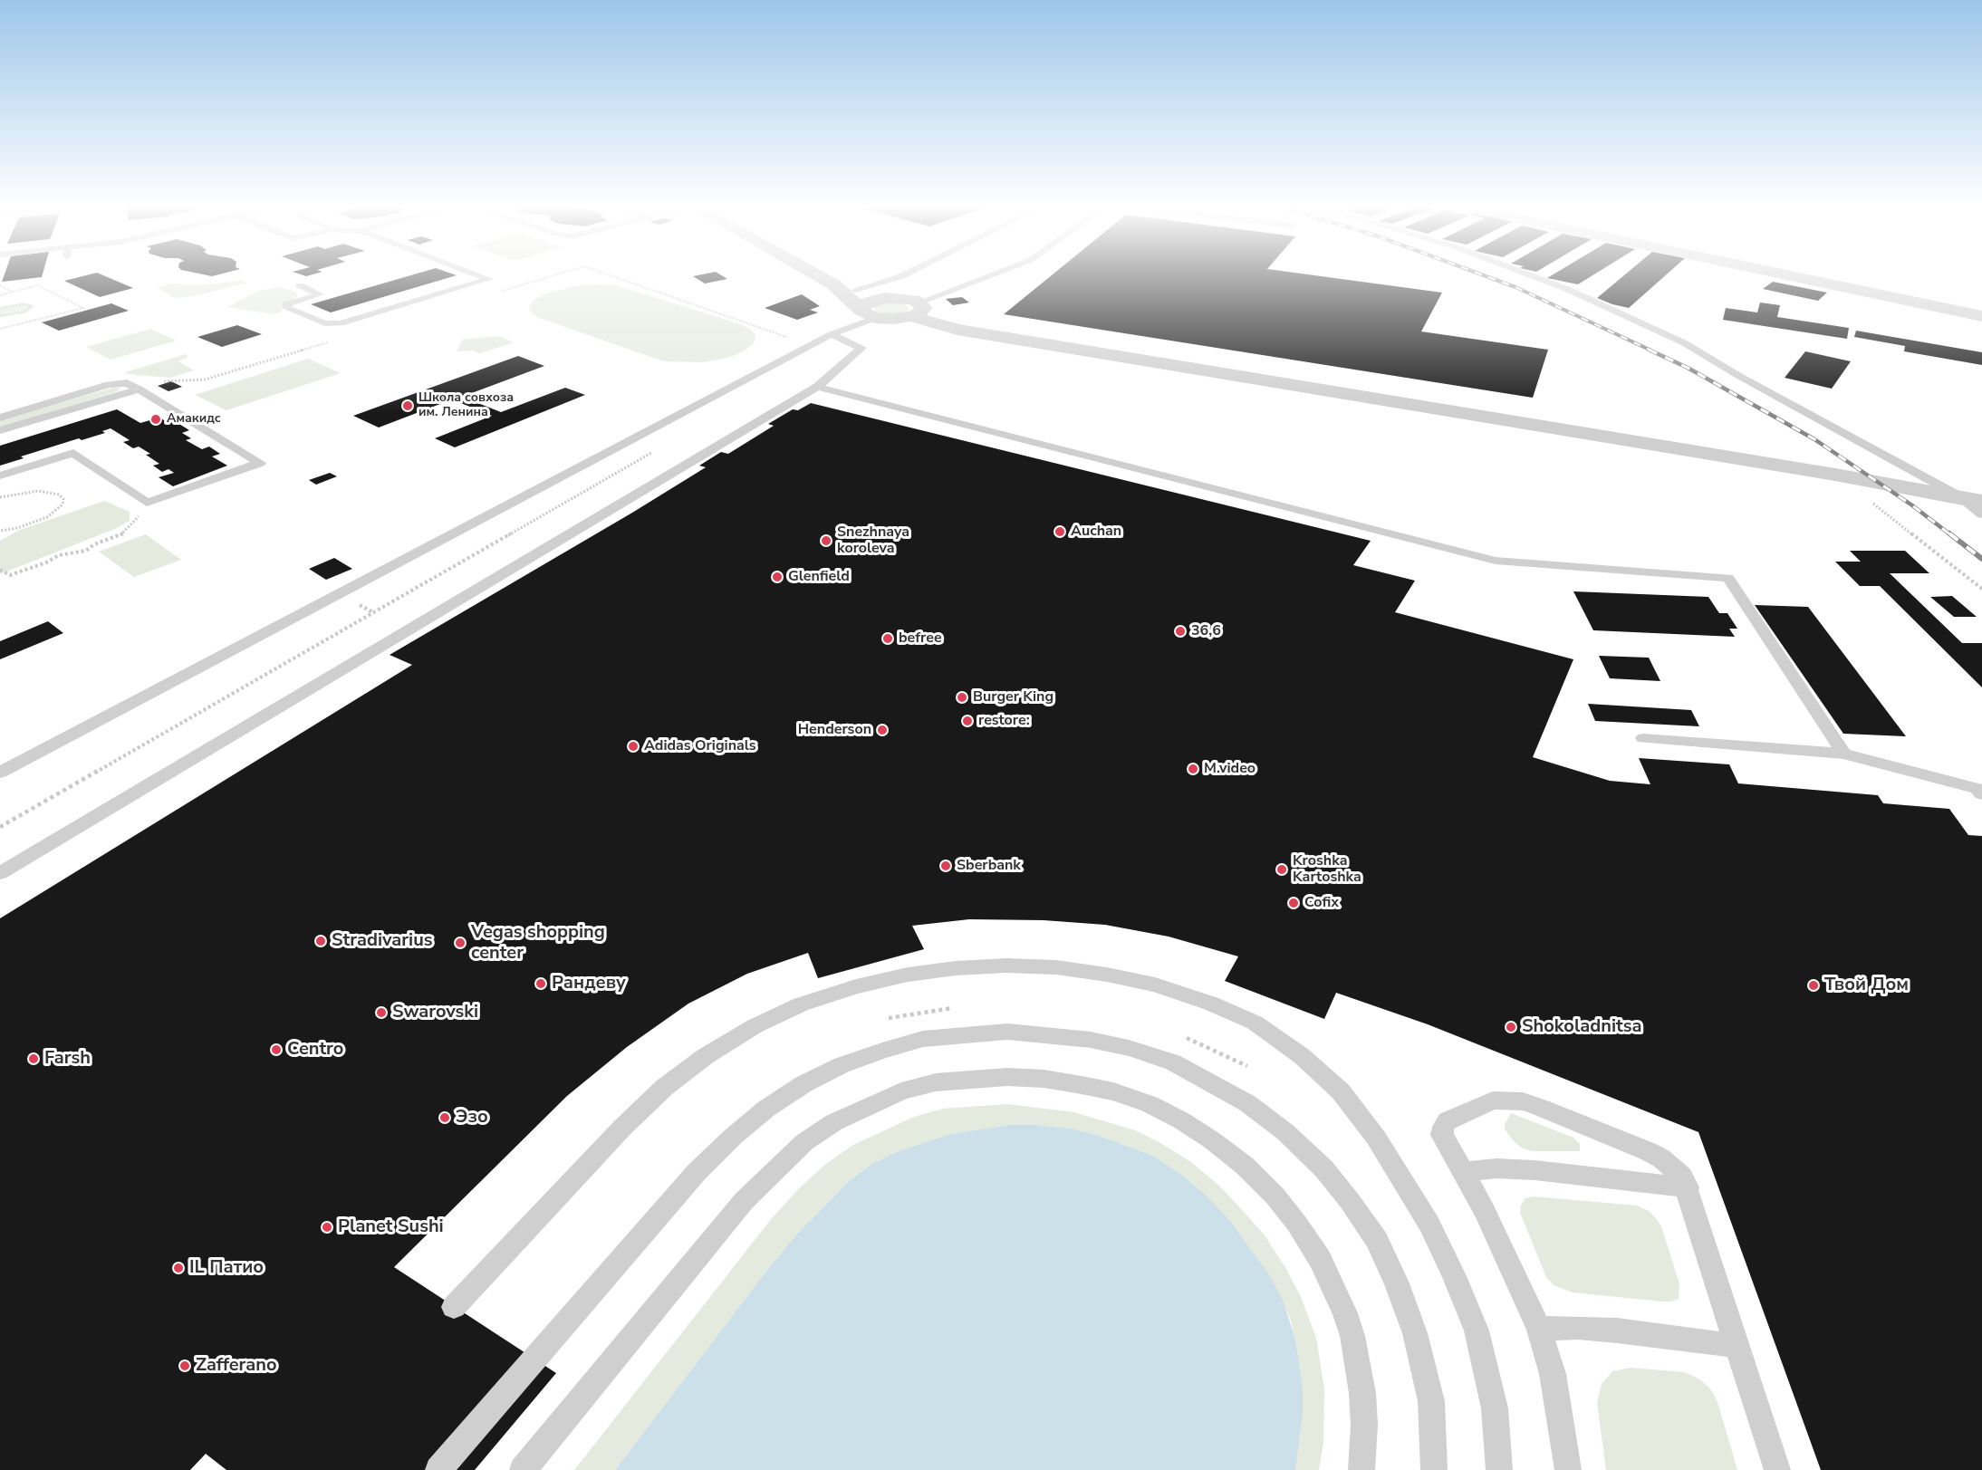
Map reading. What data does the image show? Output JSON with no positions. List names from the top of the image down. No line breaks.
{"places":["Школа совхоза им. Ленина","Амакидс","Auchan","Snezhnaya koroleva","Glenfield","36,6","befree","Burger King","restore:","Henderson","Adidas Originals","M.video","Sberbank","Kroshka Kartoshka","Cofix","Stradivarius","Vegas shopping center","Рандеву","Твой Дом","Swarovski","Shokoladnitsa","Centro","Farsh","Эзо","Planet Sushi","IL Патио","Zafferano"]}
